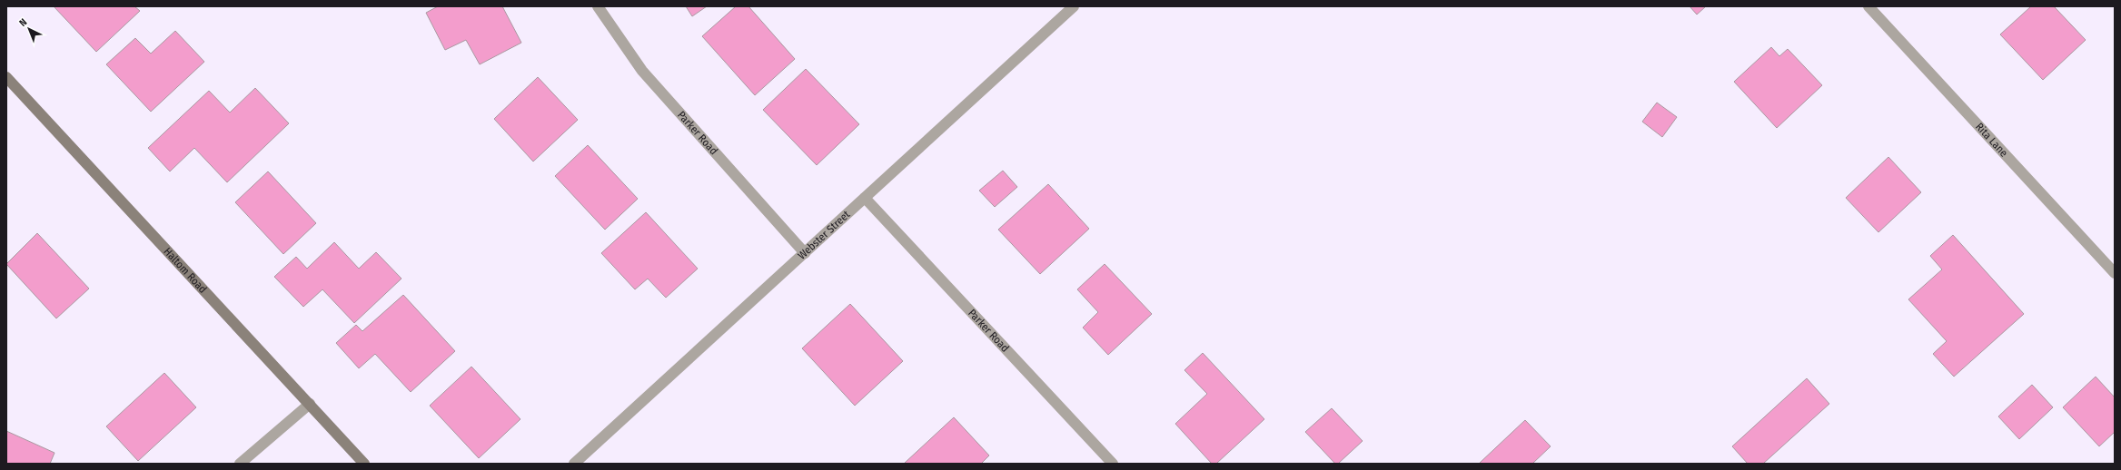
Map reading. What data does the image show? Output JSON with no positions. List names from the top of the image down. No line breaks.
{"streets":{"main road":["Haltom Road"],"street":["Parker Road","Rita Lane","Webster Street"]},"crossings":[["Parker Road","Webster Street"]],"north":"top left"}
